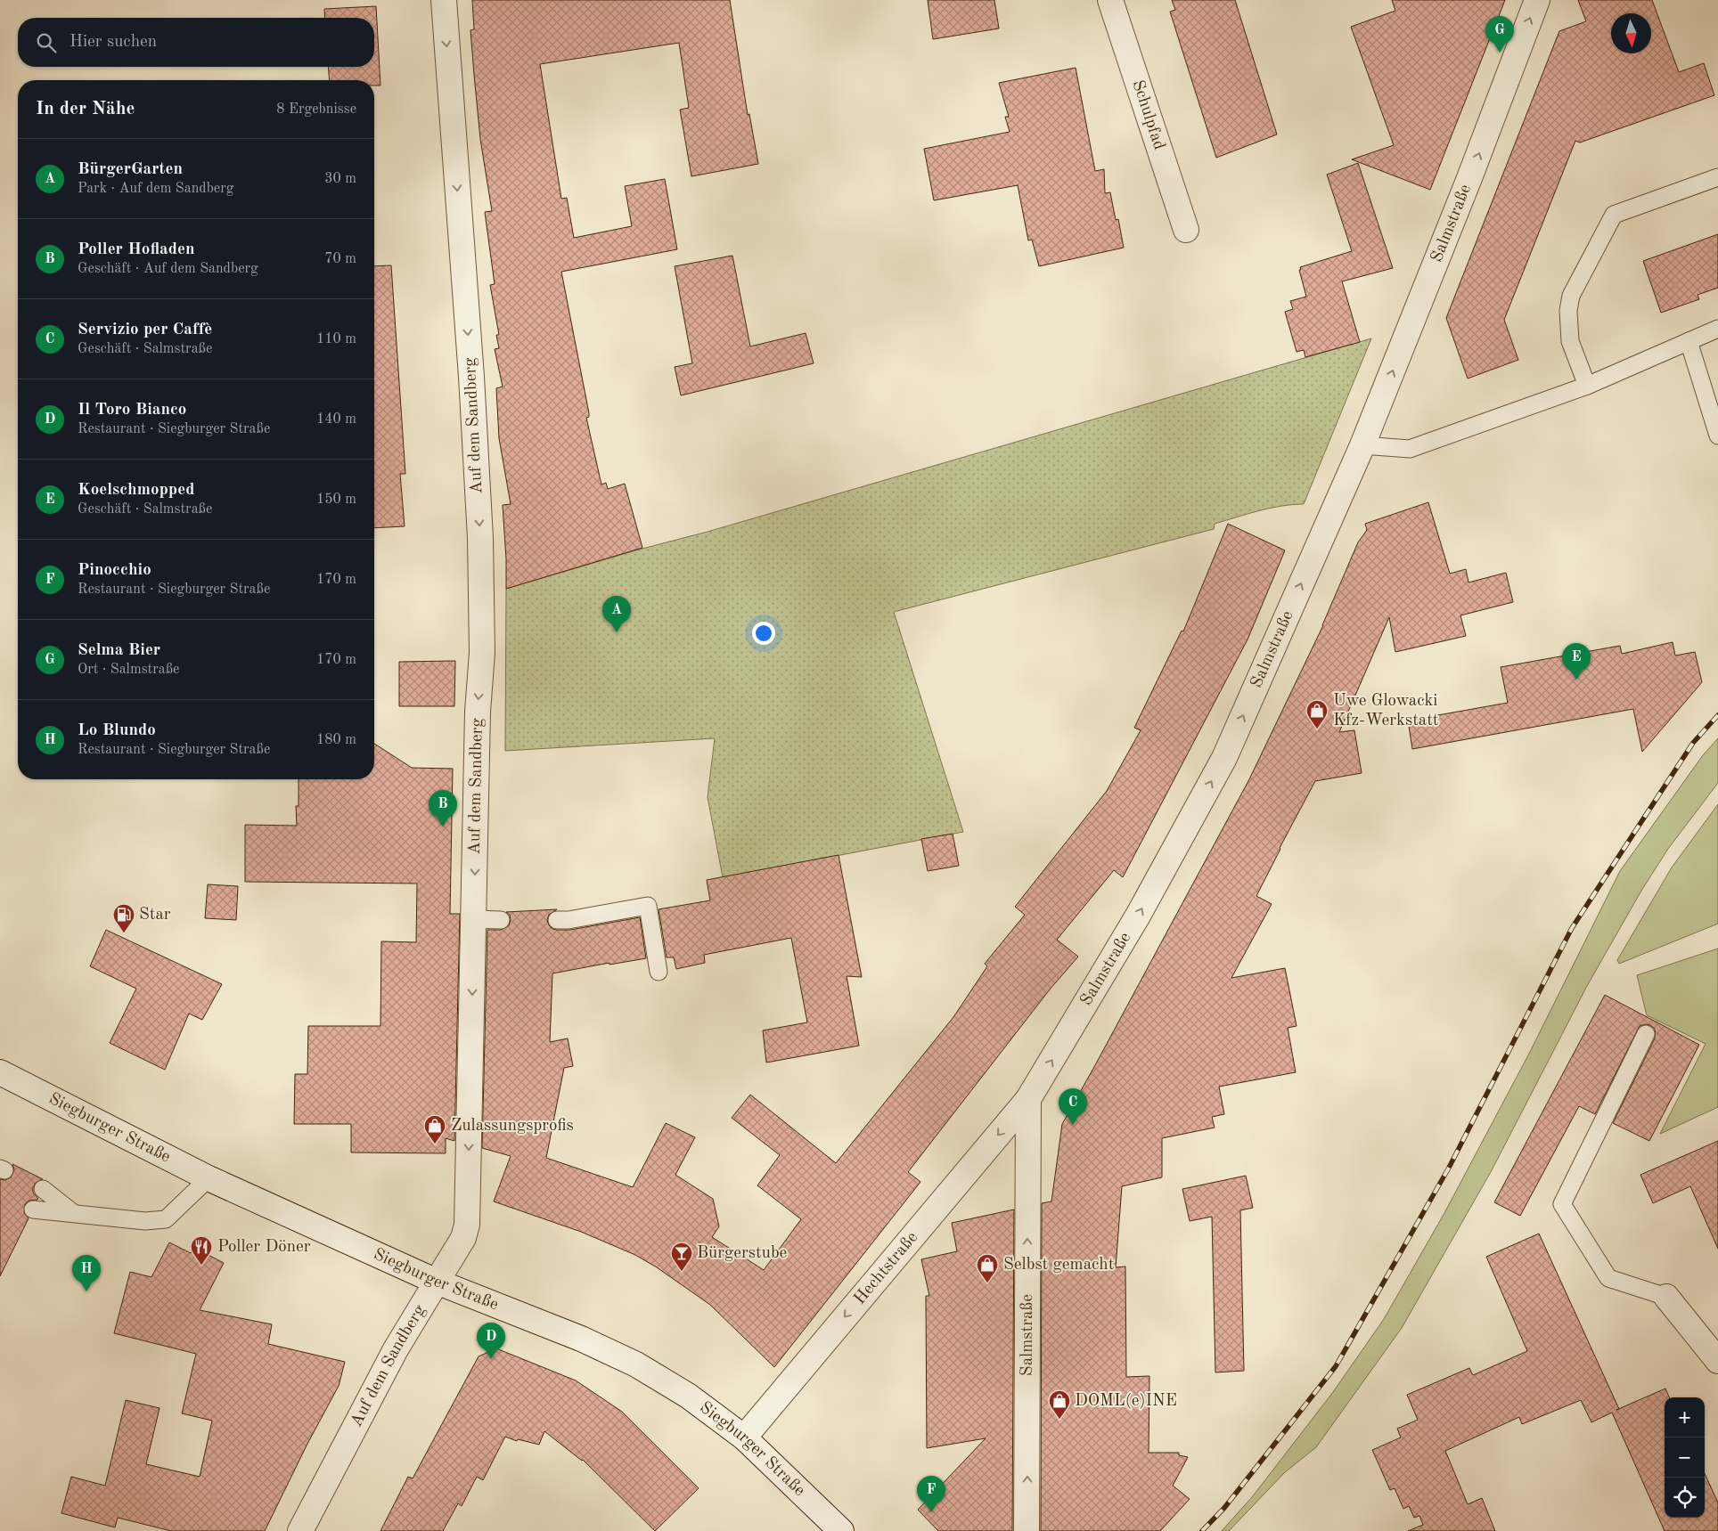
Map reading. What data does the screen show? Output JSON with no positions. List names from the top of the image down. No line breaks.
{"streets":{"street":["Schulpfad","Salmstraße","Auf dem Sandberg","Siegburger Straße","Hechtstraße"]},"crossings":[["Salmstraße","Hechtstraße"],["Auf dem Sandberg","Siegburger Straße"],["Siegburger Straße","Hechtstraße"]],"one_way":["Salmstraße","Auf dem Sandberg","Hechtstraße"],"places":{"shop":["Uwe Glowacki Kfz-Werkstatt","Zulassungsprofis","Selbst gemacht","DOML(e)INE"],"fuel station":["Star"],"restaurant":["Poller Döner"],"bar":["Bürgerstube"]},"north":"bottom","page":{"pins":["G","A","E","B","C","H","D","F"],"search":"Hier suchen","heading":["In der Nähe","8 Ergebnisse"],"list":[{"mark":"A","name":"BürgerGarten","note":"Park · Auf dem Sandberg","value":"30 m"},{"mark":"B","name":"Poller Hofladen","note":"Geschäft · Auf dem Sandberg","value":"70 m"},{"mark":"C","name":"Servizio per Caffè","note":"Geschäft · Salmstraße","value":"110 m"},{"mark":"D","name":"Il Toro Bianco","note":"Restaurant · Siegburger Straße","value":"140 m"},{"mark":"E","name":"Koelschmopped","note":"Geschäft · Salmstraße","value":"150 m"},{"mark":"F","name":"Pinocchio","note":"Restaurant · Siegburger Straße","value":"170 m"},{"mark":"G","name":"Selma Bier","note":"Ort · Salmstraße","value":"170 m"},{"mark":"H","name":"Lo Blundo","note":"Restaurant · Siegburger Straße","value":"180 m"}],"map_buttons":["+","−"]}}
